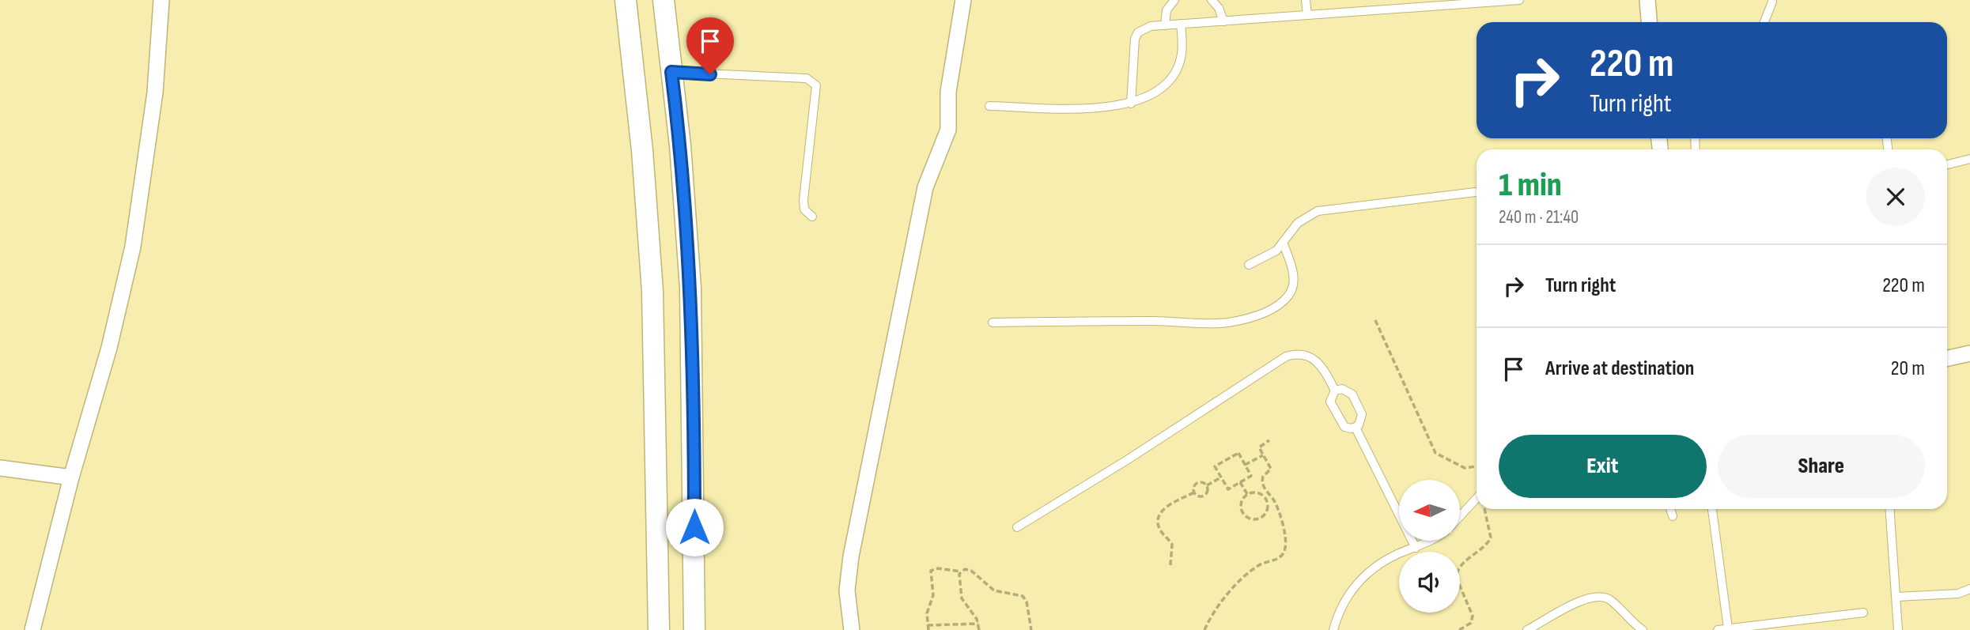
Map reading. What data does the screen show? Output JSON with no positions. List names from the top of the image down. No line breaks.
{"north":"left","page":{"turn":["220 m","Turn right"],"heading":["1 min","240 m · 21:40"],"list":[{"name":"Turn right","value":"220 m"},{"name":"Arrive at destination","value":"20 m"}],"buttons":["Exit","Share"]}}
